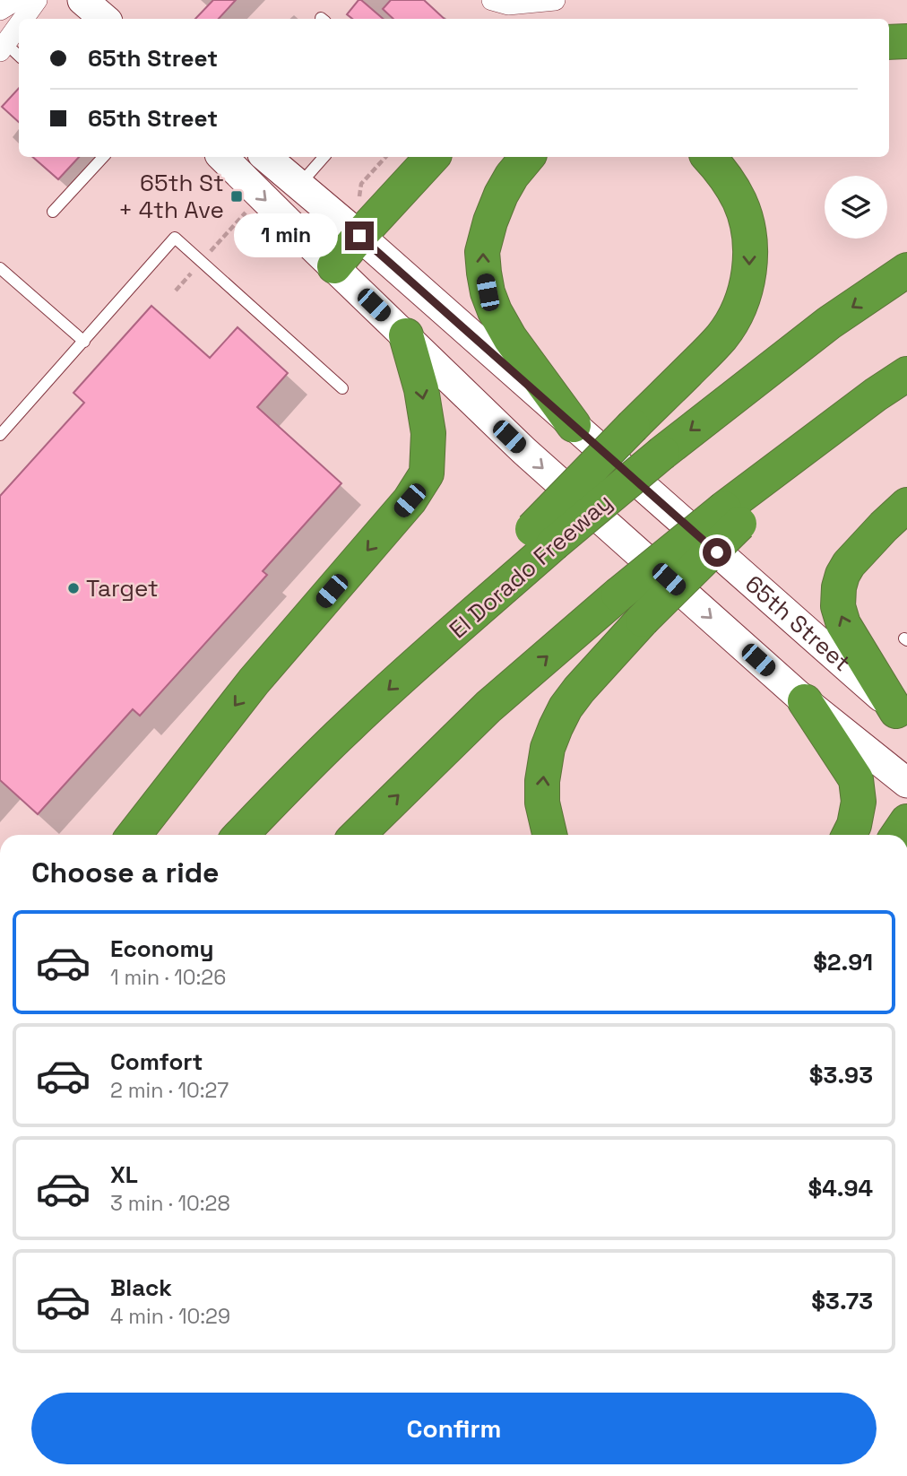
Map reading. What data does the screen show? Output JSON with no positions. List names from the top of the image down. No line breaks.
{"streets":{"highway":["El Dorado Freeway"],"main road":["65th Street"]},"places":{"transit":["65th St + 4th Ave"],"other":["Target"]},"page":{"banner":["65th Street","65th Street"],"bubble":"1 min","heading":"Choose a ride","list":[{"name":"Economy","note":"1 min · 10:26","value":"$2.91"},{"name":"Comfort","note":"2 min · 10:27","value":"$3.93"},{"name":"XL","note":"3 min · 10:28","value":"$4.94"},{"name":"Black","note":"4 min · 10:29","value":"$3.73"}],"buttons":"Confirm"}}
